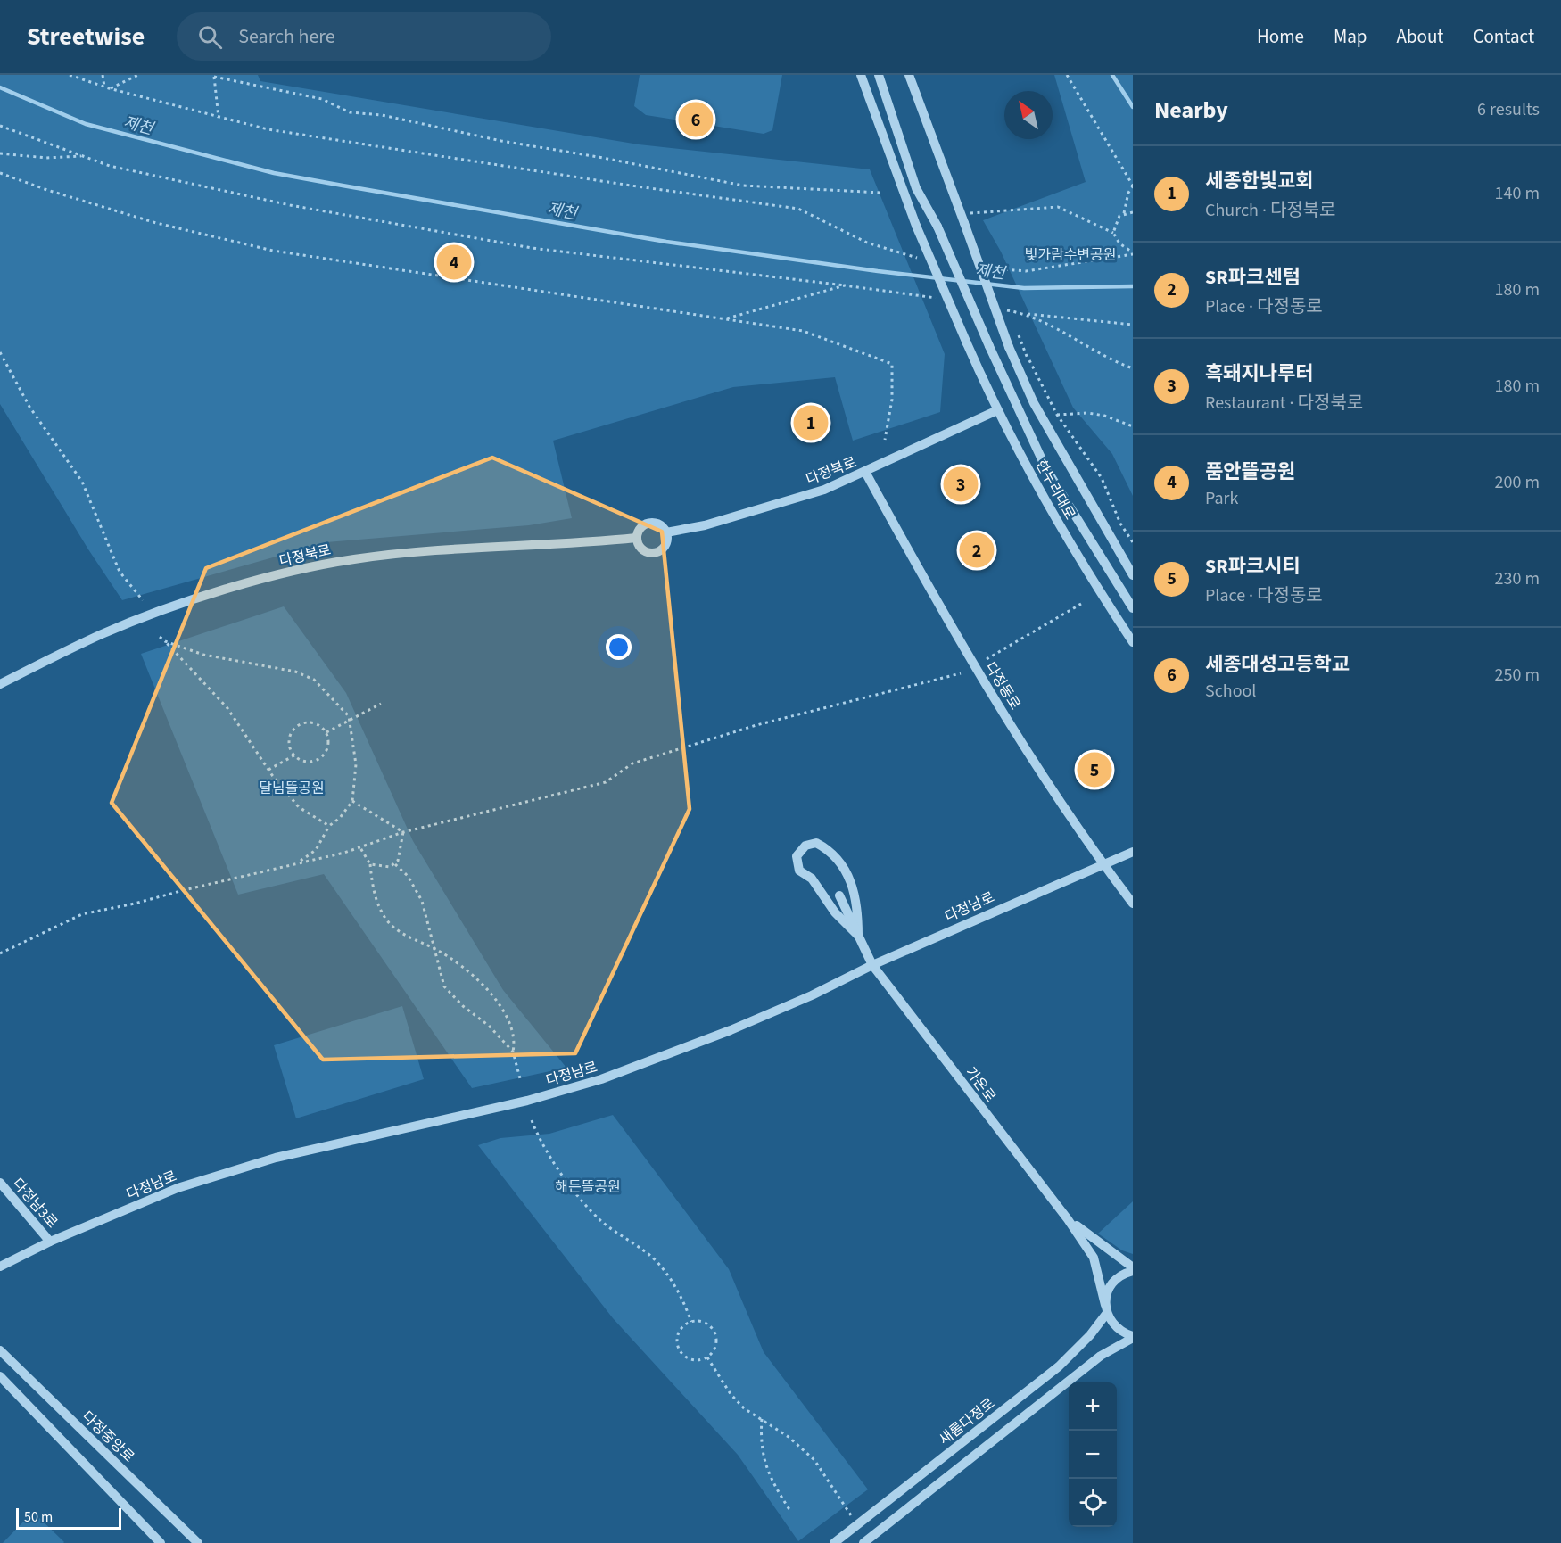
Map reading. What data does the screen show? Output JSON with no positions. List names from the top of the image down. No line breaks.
{"streets":{"street":["다정북로","한누리대로","다정동로","다정남로","가온로","다정남3로","새롬다정로","다정중앙로"]},"crossings":[["다정북로","한누리대로"],["다정북로","다정동로"],["다정동로","다정남로"],["다정남로","가온로"],["다정남로","다정남3로"]],"water":["제천"],"parks":["빛가람수변공원","달님뜰공원","해든뜰공원"],"scale_bar":"50 m","north":"top left","page":{"header":"Streetwise","search":"Search here","nav":["Home","Map","About","Contact"],"heading":["Nearby","6 results"],"pins":["6","4","1","3","2","5"],"list":[{"mark":"1","name":"세종한빛교회","note":"Church · 다정북로","value":"140 m"},{"mark":"2","name":"SR파크센텀","note":"Place · 다정동로","value":"180 m"},{"mark":"3","name":"흑돼지나루터","note":"Restaurant · 다정북로","value":"180 m"},{"mark":"4","name":"품안뜰공원","note":"Park","value":"200 m"},{"mark":"5","name":"SR파크시티","note":"Place · 다정동로","value":"230 m"},{"mark":"6","name":"세종대성고등학교","note":"School","value":"250 m"}],"map_buttons":["+","−"],"scale":"50 m"}}
